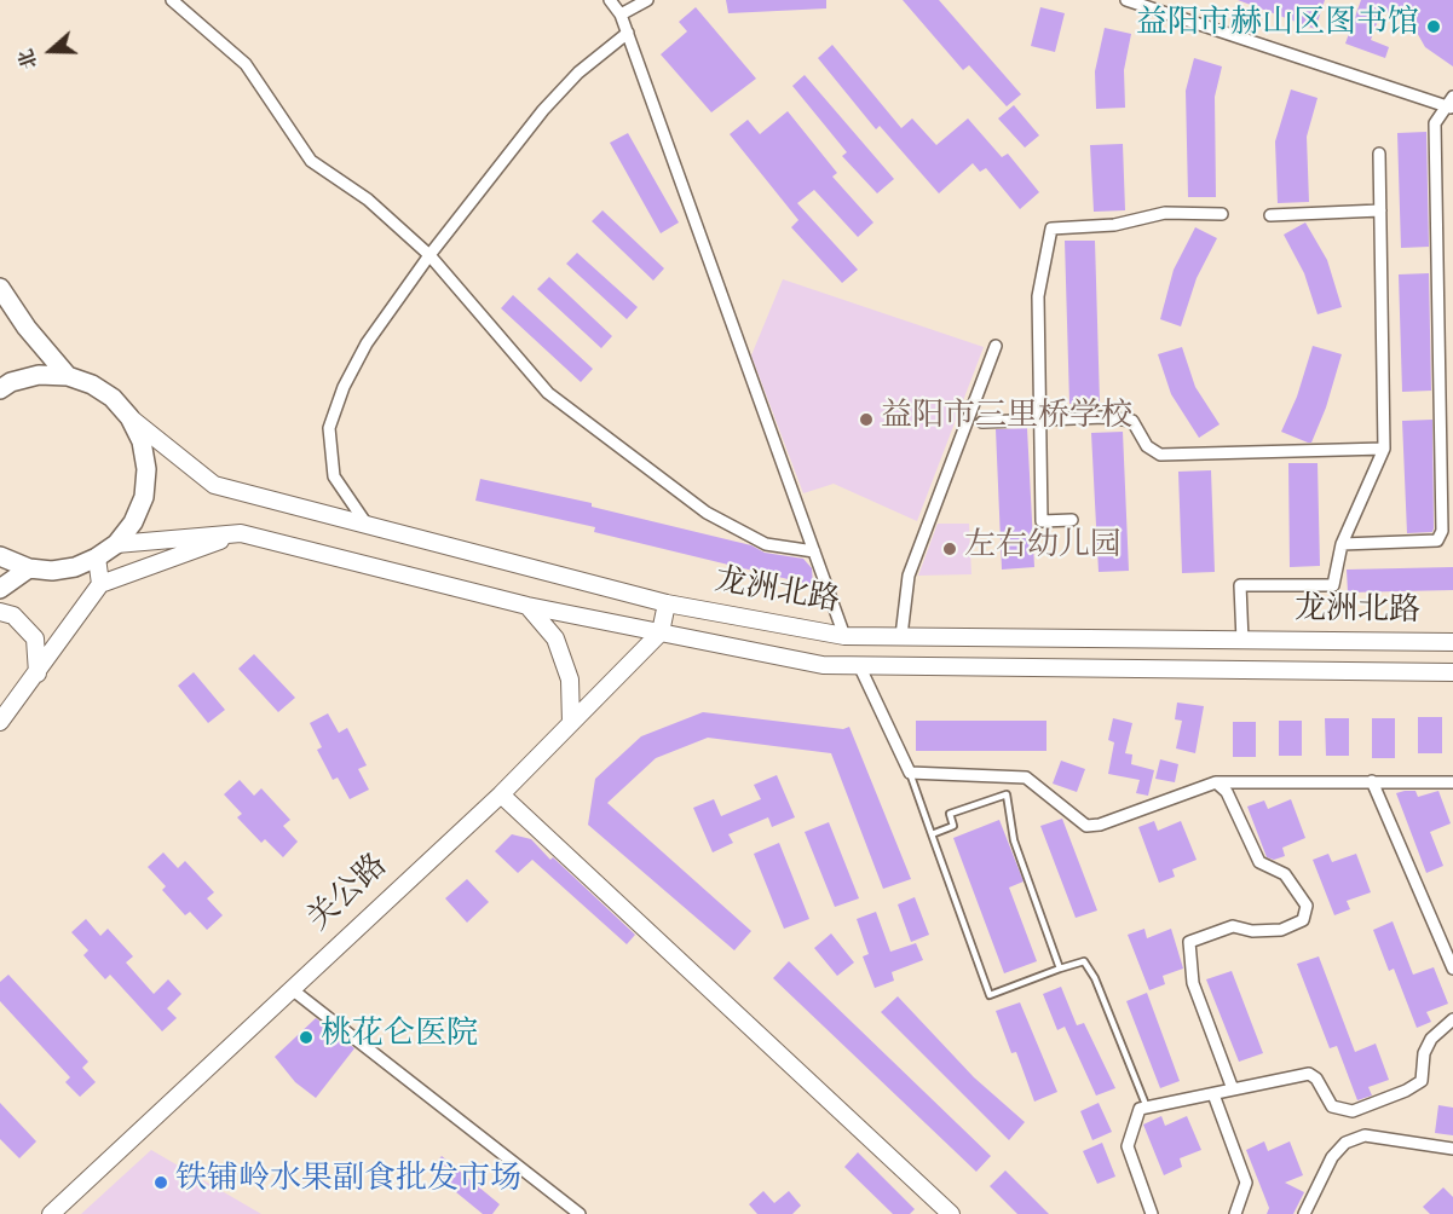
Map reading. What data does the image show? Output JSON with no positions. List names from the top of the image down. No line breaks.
{"streets":{"main road":["龙洲北路","关公路"]},"crossings":[["龙洲北路","关公路"]],"places":["益阳市赫山区图书馆","益阳市三里桥学校","左右幼儿园","桃花仑医院","铁铺岭水果副食批发市场"],"north":"left"}
